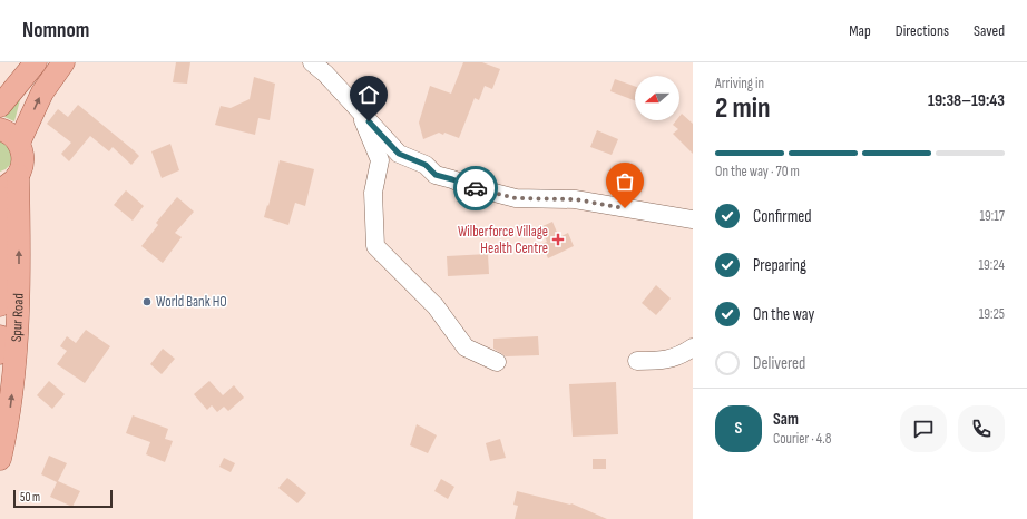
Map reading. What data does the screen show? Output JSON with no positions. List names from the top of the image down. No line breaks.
{"streets":{"main road":["Spur Road"]},"places":{"health":["Wilberforce Village Health Centre"],"other":["World Bank HO"]},"scale_bar":"50 m","north":"left","page":{"header":"Nomnom","nav":["Map","Directions","Saved"],"heading":["2 min","Arriving in","19:38–19:43"],"panel":["Sam","Courier · 4.8"],"bar":"On the way · 70 m","list":[["Confirmed","19:17"],["Preparing","19:24"],["On the way","19:25"],"Delivered"],"round":"S","scale":"50 m"}}
